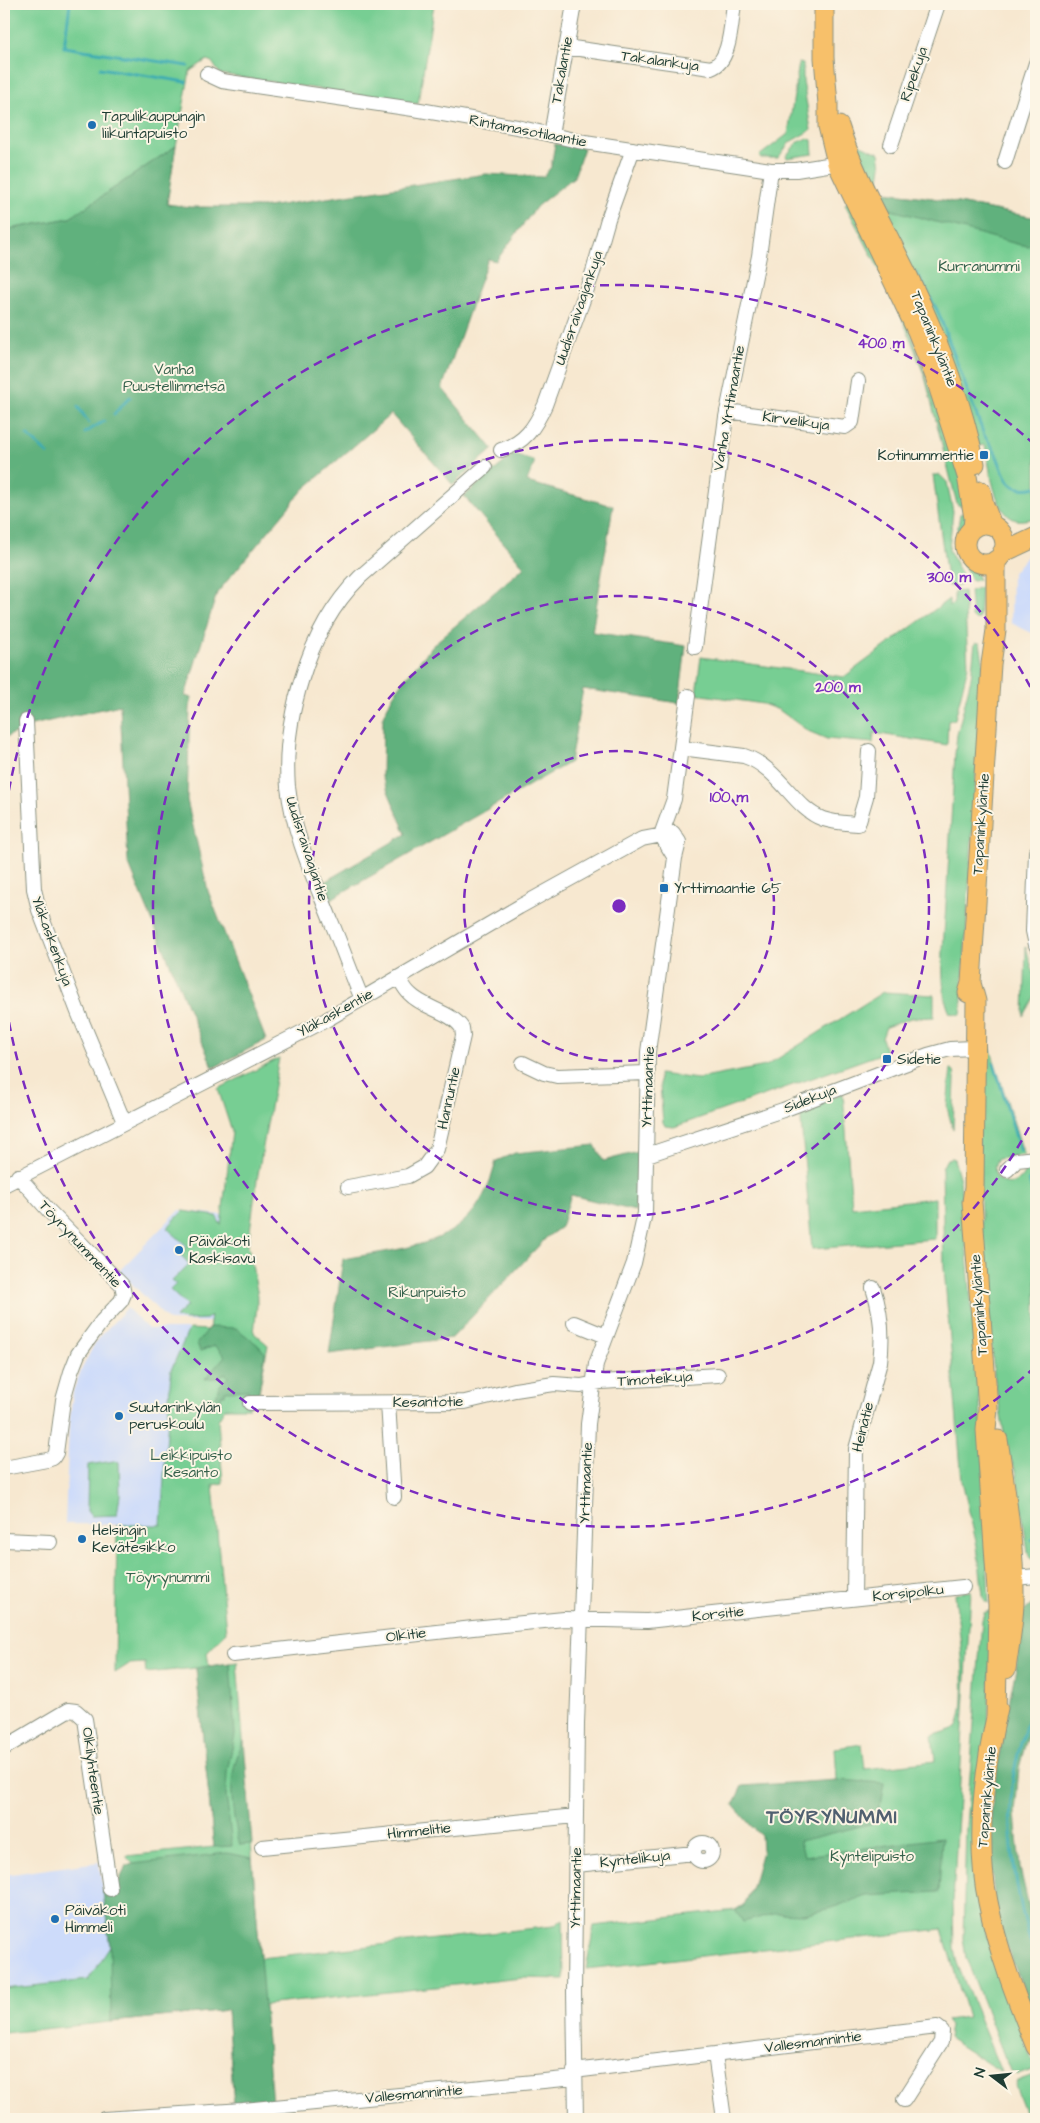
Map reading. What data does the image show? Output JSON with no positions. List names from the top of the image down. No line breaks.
{"streets":{"main road":["Tapaninkyläntie"],"street":["Takalankuja","Takalantie","Ripekuja","Rintamasotilaantie","Uudisraivaajankuja","Vanha Yrttimaantie","Kirvelikuja","Uudisraivaajantie","Yläkaskenkuja","Yläkaskentie","Yrttimaantie","Hannuntie","Sidekuja","Töyrynummentie","Timoteikuja","Kesantotie","Heinätie","Korsipolku","Korsitie","Olkitie","Olkilyhteentie","Himmelitie","Kyntelikuja","Vallesmannintie"]},"crossings":[["Takalankuja","Takalantie"],["Takalantie","Rintamasotilaantie"],["Rintamasotilaantie","Uudisraivaajankuja"],["Rintamasotilaantie","Tapaninkyläntie"],["Rintamasotilaantie","Vanha Yrttimaantie"],["Tapaninkyläntie","Sidekuja"],["Vanha Yrttimaantie","Kirvelikuja"],["Uudisraivaajantie","Yläkaskentie"],["Yläkaskenkuja","Yläkaskentie"],["Yläkaskentie","Yrttimaantie"],["Yläkaskentie","Hannuntie"],["Yläkaskentie","Töyrynummentie"],["Yrttimaantie","Sidekuja"],["Yrttimaantie","Timoteikuja"],["Yrttimaantie","Kesantotie"],["Yrttimaantie","Korsitie"],["Yrttimaantie","Olkitie"],["Yrttimaantie","Himmelitie"],["Yrttimaantie","Kyntelikuja"],["Yrttimaantie","Vallesmannintie"],["Timoteikuja","Kesantotie"],["Heinätie","Korsipolku"],["Heinätie","Korsitie"],["Korsipolku","Korsitie"],["Korsitie","Olkitie"]],"districts":["TÖYRYNUMMI"],"parks":["Kurranummi","Vanha Puustellinmetsä","Rikunpuisto","Leikkipuisto Kesanto","Töyrynummi","Kyntelipuisto"],"places":{"other":["Tapulikaupungin liikuntapuisto","Päiväkoti Kaskisavu","Suutarinkylän peruskoulu","Helsingin Kevätesikko","Päiväkoti Himmeli"],"transit":["Kotinummentie","Yrttimaantie 65","Sidetie"]},"north":"left","rings":["400 m","300 m","200 m","100 m"]}
